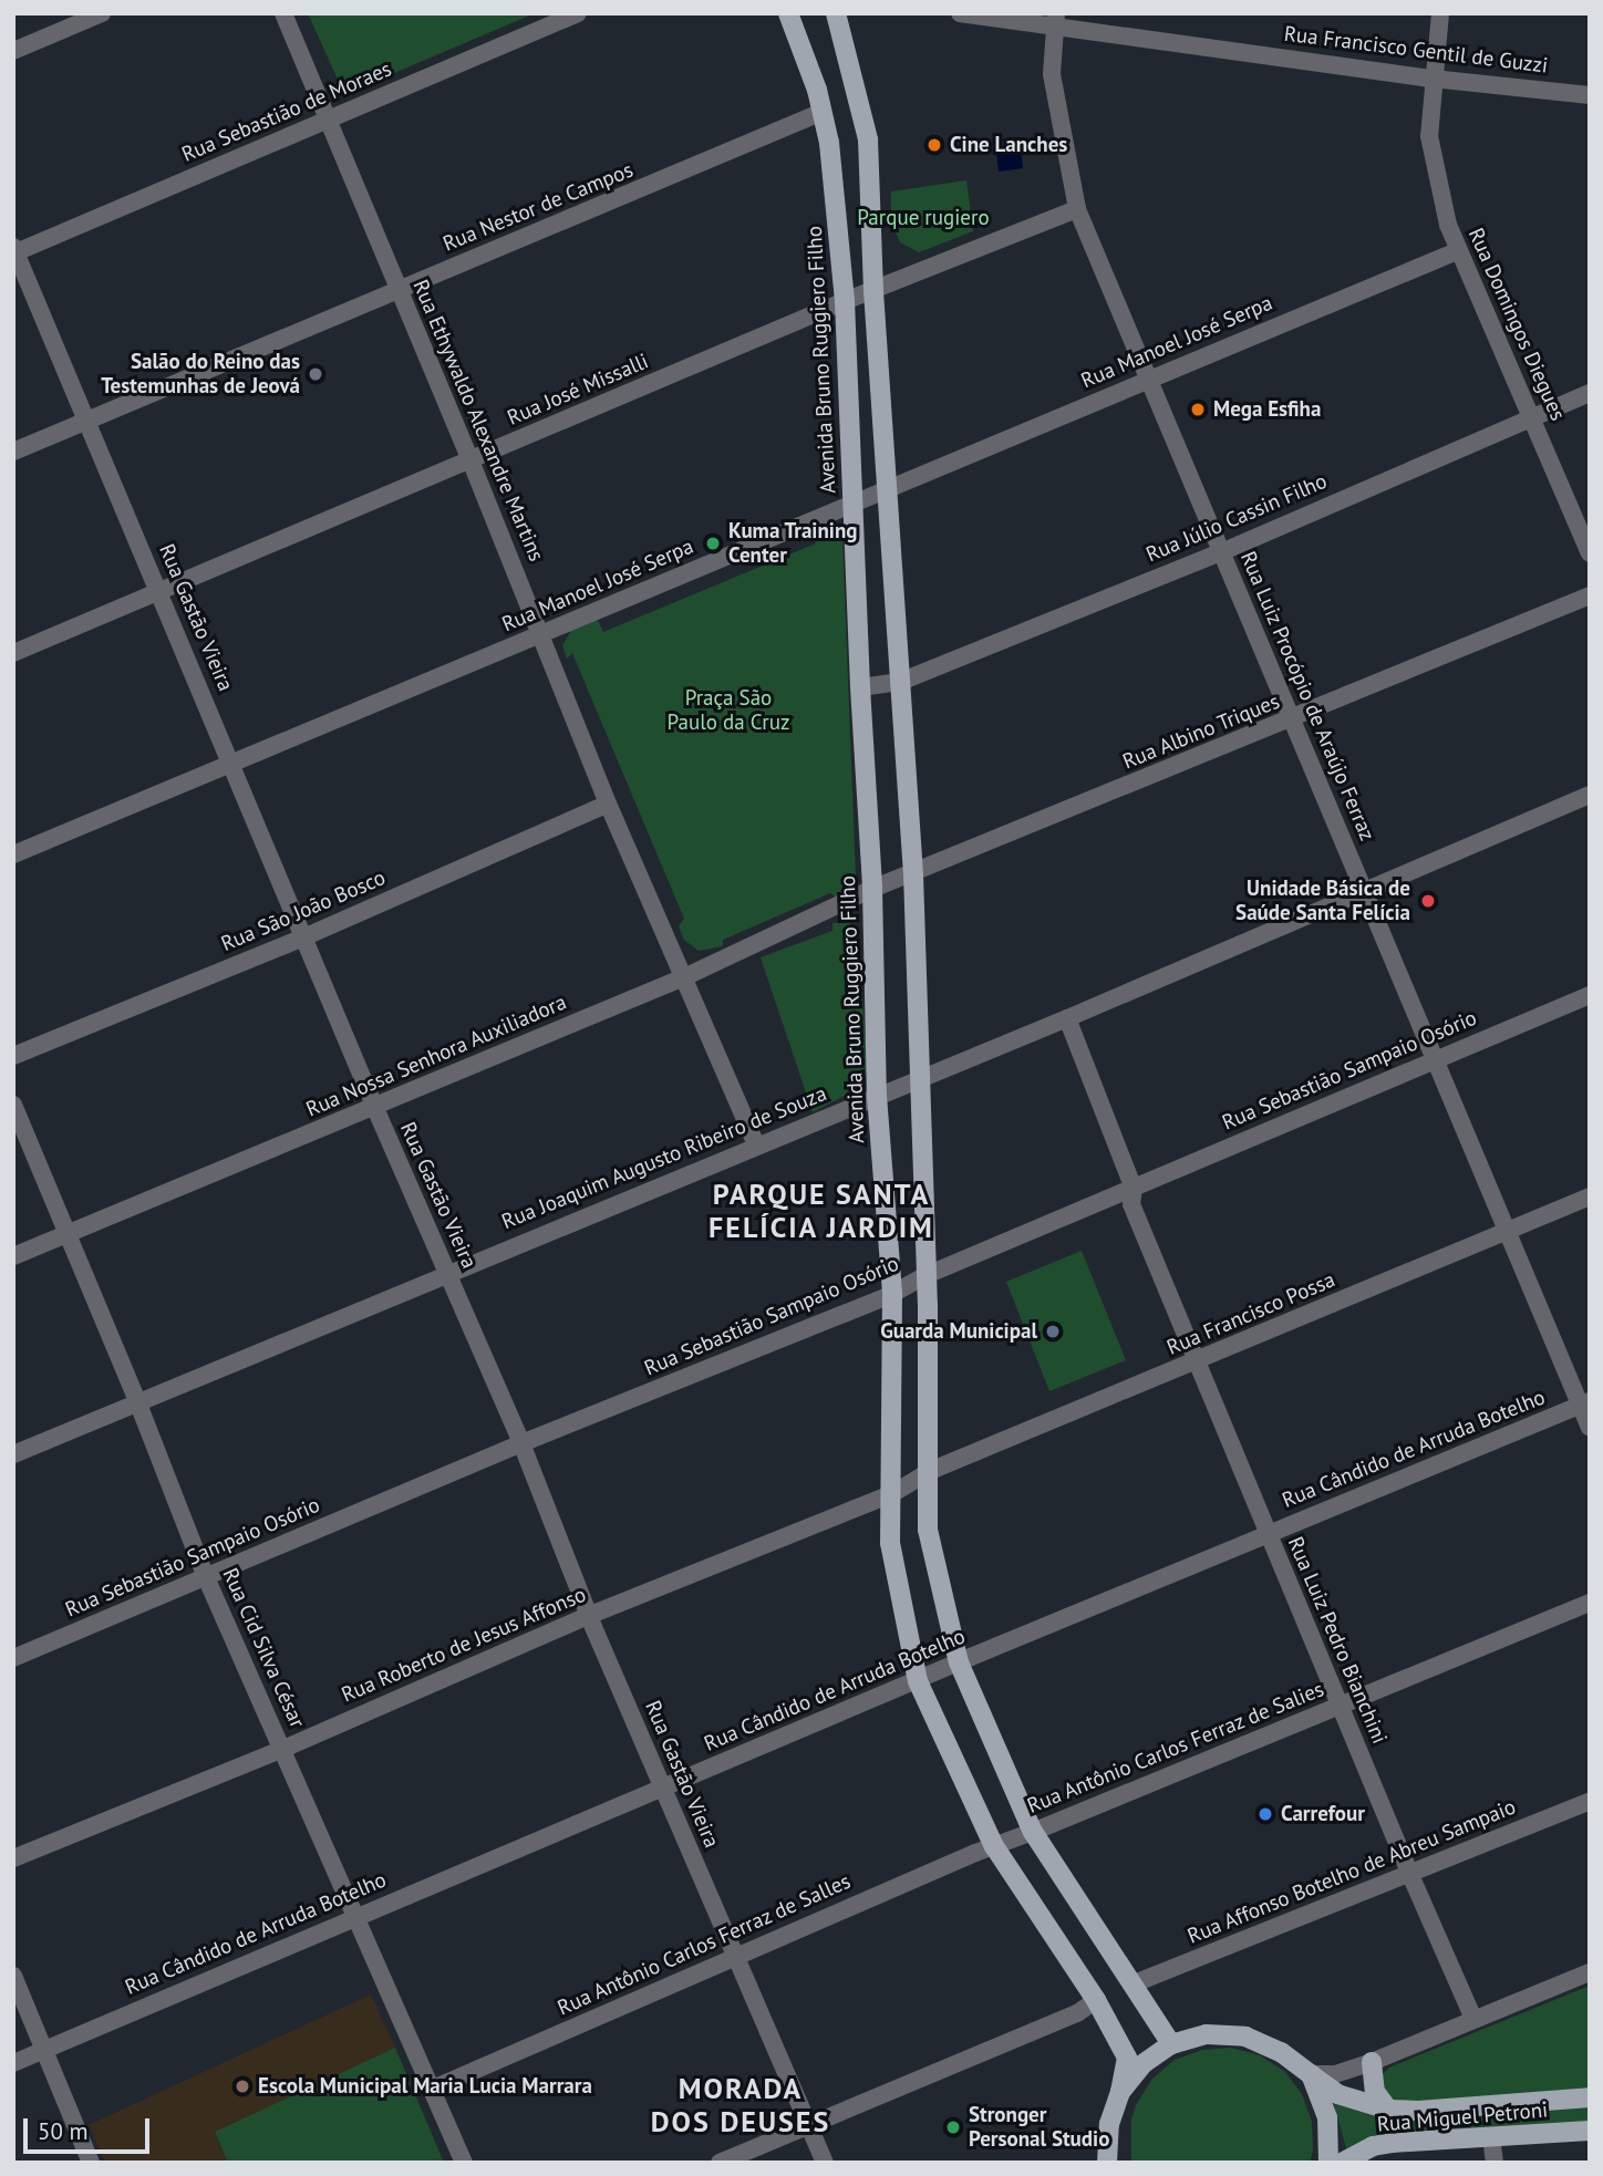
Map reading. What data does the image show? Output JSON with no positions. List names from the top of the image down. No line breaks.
{"streets":{"main road":["Avenida Bruno Ruggiero Filho","Rua Miguel Petroni"],"street":["Rua Francisco Gentil de Guzzi","Rua Sebastião de Moraes","Rua Nestor de Campos","Rua Domingos Diegues","Rua Manoel José Serpa","Rua José Missalli","Rua Ethywaldo Alexandre Martins","Rua Júlio Cassin Filho","Rua Gastão Vieira","Rua Luiz Procópio de Araújo Ferraz","Rua Albino Triques","Rua São João Bosco","Rua Nossa Senhora Auxiliadora","Rua Sebastião Sampaio Osório","Rua Joaquim Augusto Ribeiro de Souza","Rua Francisco Possa","Rua Cândido de Arruda Botelho","Rua Luiz Pedro Bianchini","Rua Roberto de Jesus Affonso","Rua Cid Silva César","Rua Antônio Carlos Ferraz de Salies","Rua Affonso Botelho de Abreu Sampaio","Rua Antônio Carlos Ferraz de Salles"]},"crossings":[["Rua Francisco Gentil de Guzzi","Rua Domingos Diegues"],["Rua Francisco Gentil de Guzzi","Rua Luiz Procópio de Araújo Ferraz"],["Rua Sebastião de Moraes","Rua Ethywaldo Alexandre Martins"],["Rua Sebastião de Moraes","Rua Gastão Vieira"],["Rua Nestor de Campos","Avenida Bruno Ruggiero Filho"],["Rua Nestor de Campos","Rua Ethywaldo Alexandre Martins"],["Rua Nestor de Campos","Rua Gastão Vieira"],["Rua Domingos Diegues","Rua Manoel José Serpa"],["Rua Domingos Diegues","Rua Júlio Cassin Filho"],["Rua Manoel José Serpa","Avenida Bruno Ruggiero Filho"],["Rua Manoel José Serpa","Rua Ethywaldo Alexandre Martins"],["Rua Manoel José Serpa","Rua Gastão Vieira"],["Rua Manoel José Serpa","Rua Luiz Procópio de Araújo Ferraz"],["Avenida Bruno Ruggiero Filho","Rua José Missalli"],["Avenida Bruno Ruggiero Filho","Rua Júlio Cassin Filho"],["Avenida Bruno Ruggiero Filho","Rua Albino Triques"],["Avenida Bruno Ruggiero Filho","Rua Nossa Senhora Auxiliadora"],["Avenida Bruno Ruggiero Filho","Rua Sebastião Sampaio Osório"],["Avenida Bruno Ruggiero Filho","Rua Joaquim Augusto Ribeiro de Souza"],["Avenida Bruno Ruggiero Filho","Rua Cândido de Arruda Botelho"],["Avenida Bruno Ruggiero Filho","Rua Roberto de Jesus Affonso"],["Avenida Bruno Ruggiero Filho","Rua Antônio Carlos Ferraz de Salies"],["Avenida Bruno Ruggiero Filho","Rua Antônio Carlos Ferraz de Salles"],["Rua José Missalli","Rua Ethywaldo Alexandre Martins"],["Rua José Missalli","Rua Gastão Vieira"],["Rua José Missalli","Rua Luiz Procópio de Araújo Ferraz"],["Rua Ethywaldo Alexandre Martins","Rua São João Bosco"],["Rua Ethywaldo Alexandre Martins","Rua Nossa Senhora Auxiliadora"],["Rua Ethywaldo Alexandre Martins","Rua Joaquim Augusto Ribeiro de Souza"],["Rua Júlio Cassin Filho","Rua Luiz Procópio de Araújo Ferraz"],["Rua Gastão Vieira","Rua São João Bosco"],["Rua Gastão Vieira","Rua Nossa Senhora Auxiliadora"],["Rua Gastão Vieira","Rua Sebastião Sampaio Osório"],["Rua Gastão Vieira","Rua Joaquim Augusto Ribeiro de Souza"],["Rua Gastão Vieira","Rua Cândido de Arruda Botelho"],["Rua Gastão Vieira","Rua Roberto de Jesus Affonso"],["Rua Gastão Vieira","Rua Antônio Carlos Ferraz de Salles"],["Rua Luiz Procópio de Araújo Ferraz","Rua Albino Triques"],["Rua Luiz Procópio de Araújo Ferraz","Rua Sebastião Sampaio Osório"],["Rua Luiz Procópio de Araújo Ferraz","Rua Joaquim Augusto Ribeiro de Souza"],["Rua Luiz Procópio de Araújo Ferraz","Rua Francisco Possa"],["Rua Luiz Procópio de Araújo Ferraz","Rua Cândido de Arruda Botelho"],["Rua Albino Triques","Rua Nossa Senhora Auxiliadora"],["Rua Nossa Senhora Auxiliadora","Rua Cid Silva César"],["Rua Sebastião Sampaio Osório","Rua Luiz Pedro Bianchini"],["Rua Sebastião Sampaio Osório","Rua Cid Silva César"],["Rua Joaquim Augusto Ribeiro de Souza","Rua Luiz Pedro Bianchini"],["Rua Joaquim Augusto Ribeiro de Souza","Rua Cid Silva César"],["Rua Francisco Possa","Rua Luiz Pedro Bianchini"],["Rua Francisco Possa","Rua Roberto de Jesus Affonso"],["Rua Cândido de Arruda Botelho","Rua Luiz Pedro Bianchini"],["Rua Cândido de Arruda Botelho","Rua Cid Silva César"],["Rua Luiz Pedro Bianchini","Rua Antônio Carlos Ferraz de Salies"],["Rua Luiz Pedro Bianchini","Rua Affonso Botelho de Abreu Sampaio"],["Rua Roberto de Jesus Affonso","Rua Cid Silva César"],["Rua Cid Silva César","Rua Antônio Carlos Ferraz de Salles"],["Rua Antônio Carlos Ferraz de Salies","Rua Antônio Carlos Ferraz de Salles"]],"districts":["PARQUE SANTA FELÍCIA JARDIM","MORADA DOS DEUSES"],"parks":["Parque rugiero","Praça São Paulo da Cruz"],"places":["Cine Lanches","Salão do Reino das Testemunhas de Jeová","Mega Esfiha","Kuma Training Center","Unidade Básica de Saúde Santa Felícia","Guarda Municipal","Carrefour","Escola Municipal Maria Lucia Marrara","Stronger Personal Studio"],"scale_bar":"50 m"}
